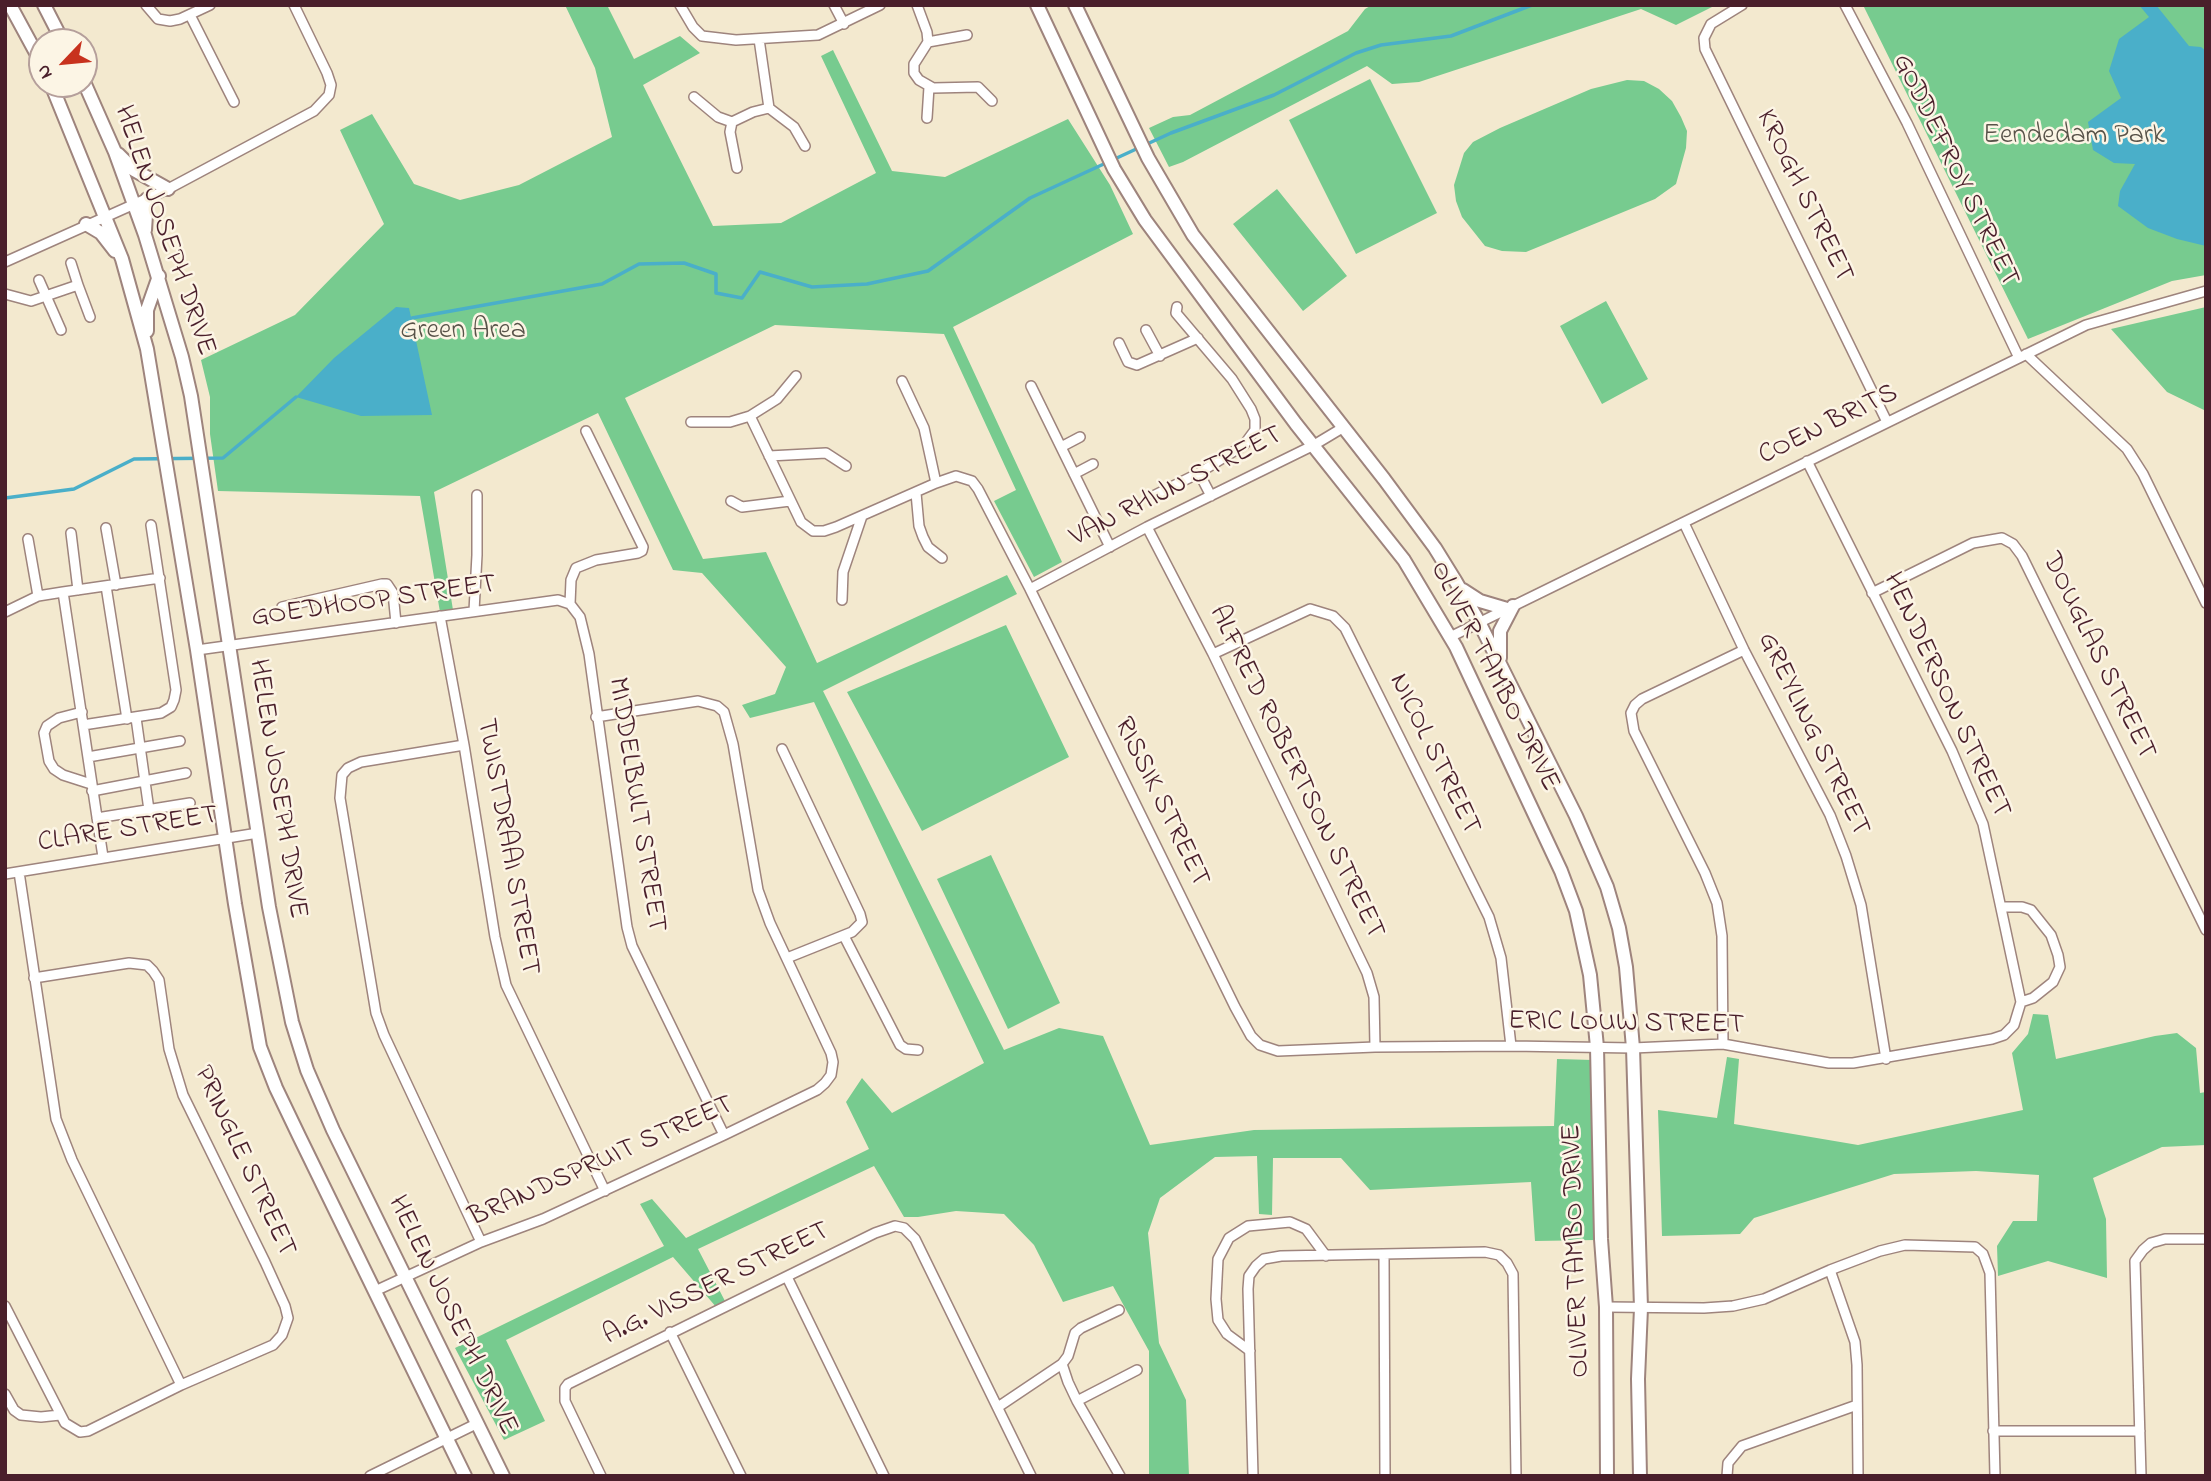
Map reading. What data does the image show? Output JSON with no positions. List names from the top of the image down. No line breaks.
{"streets":{"street":["GODDEFROY STREET","KROGH STREET","HELEN JOSEPH DRIVE","COEN BRITS","VAN RHIJN STREET","GOEDHOOP STREET","DOUGLAS STREET","OLIVER TAMBO DRIVE","HENDERSON STREET","GREYLING STREET","NICOL STREET","ALFRED ROBERTSON STREET","RISSIK STREET","MIDDELBULT STREET","CLARE STREET","TWISTDRAAI STREET","ERIC LOUW STREET","PRINGLE STREET","BRANDSPRUIT STREET","A.G. VISSER STREET"]},"crossings":[["GODDEFROY STREET","COEN BRITS"],["KROGH STREET","COEN BRITS"],["HELEN JOSEPH DRIVE","GOEDHOOP STREET"],["HELEN JOSEPH DRIVE","CLARE STREET"],["HELEN JOSEPH DRIVE","BRANDSPRUIT STREET"],["COEN BRITS","OLIVER TAMBO DRIVE"],["COEN BRITS","HENDERSON STREET"],["COEN BRITS","GREYLING STREET"],["VAN RHIJN STREET","OLIVER TAMBO DRIVE"],["VAN RHIJN STREET","ALFRED ROBERTSON STREET"],["VAN RHIJN STREET","RISSIK STREET"],["GOEDHOOP STREET","MIDDELBULT STREET"],["GOEDHOOP STREET","TWISTDRAAI STREET"],["DOUGLAS STREET","HENDERSON STREET"],["OLIVER TAMBO DRIVE","ERIC LOUW STREET"],["HENDERSON STREET","ERIC LOUW STREET"],["GREYLING STREET","ERIC LOUW STREET"],["NICOL STREET","ALFRED ROBERTSON STREET"],["NICOL STREET","ERIC LOUW STREET"],["ALFRED ROBERTSON STREET","ERIC LOUW STREET"],["RISSIK STREET","ERIC LOUW STREET"],["MIDDELBULT STREET","BRANDSPRUIT STREET"],["TWISTDRAAI STREET","BRANDSPRUIT STREET"]],"parks":["Eendedam Park","Green Area"],"north":"bottom left"}
